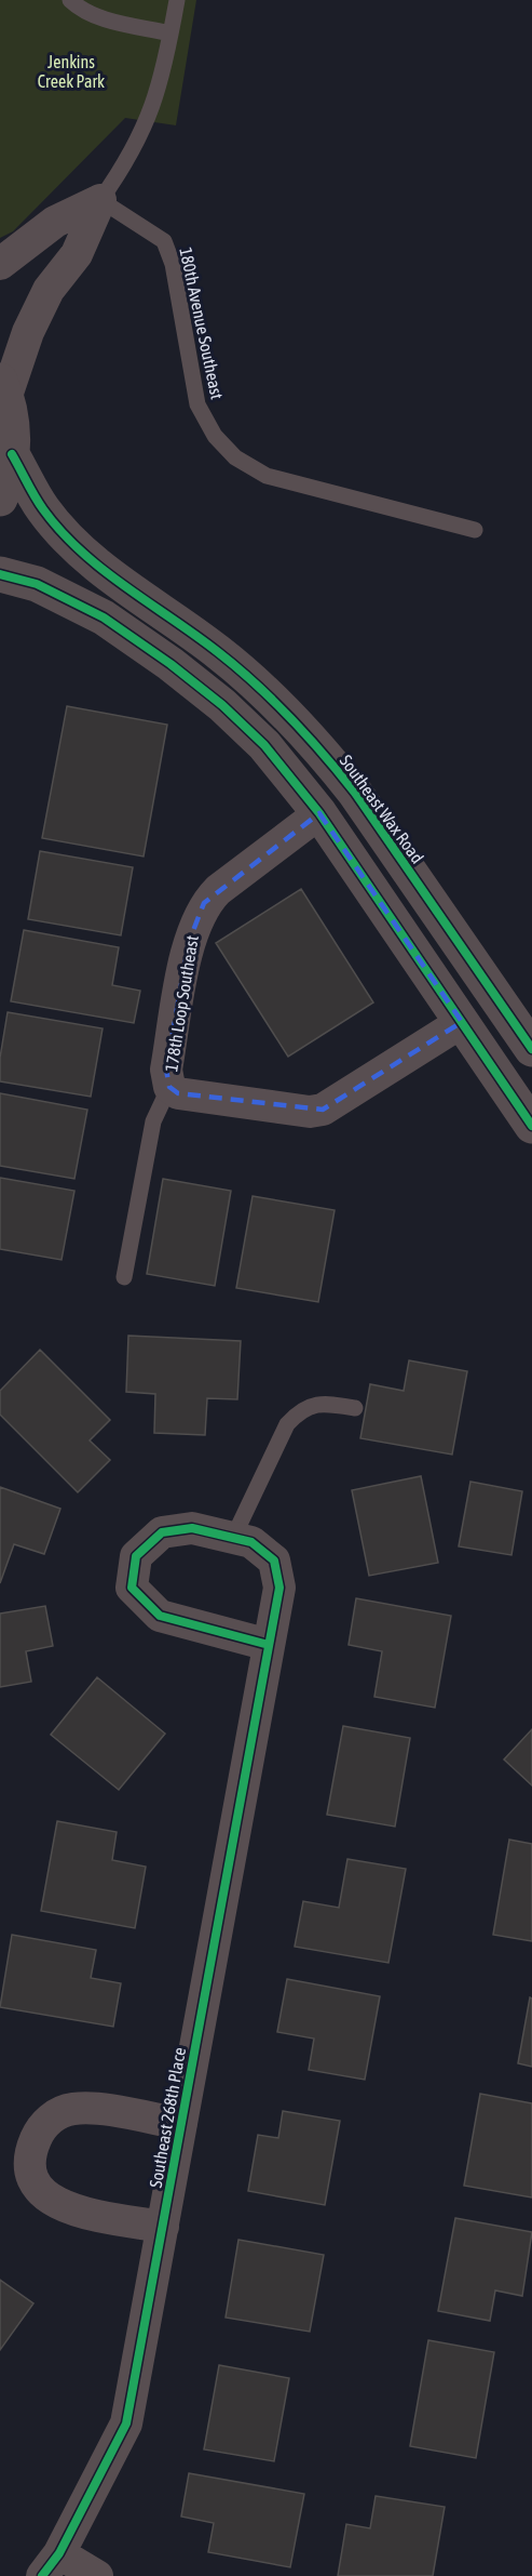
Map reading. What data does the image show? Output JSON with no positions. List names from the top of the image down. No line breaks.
{"streets":{"street":["Southeast Wax Road","178th Loop Southeast","Southeast 268th Place"],"lane":["180th Avenue Southeast"]},"parks":["Jenkins Creek Park"]}
